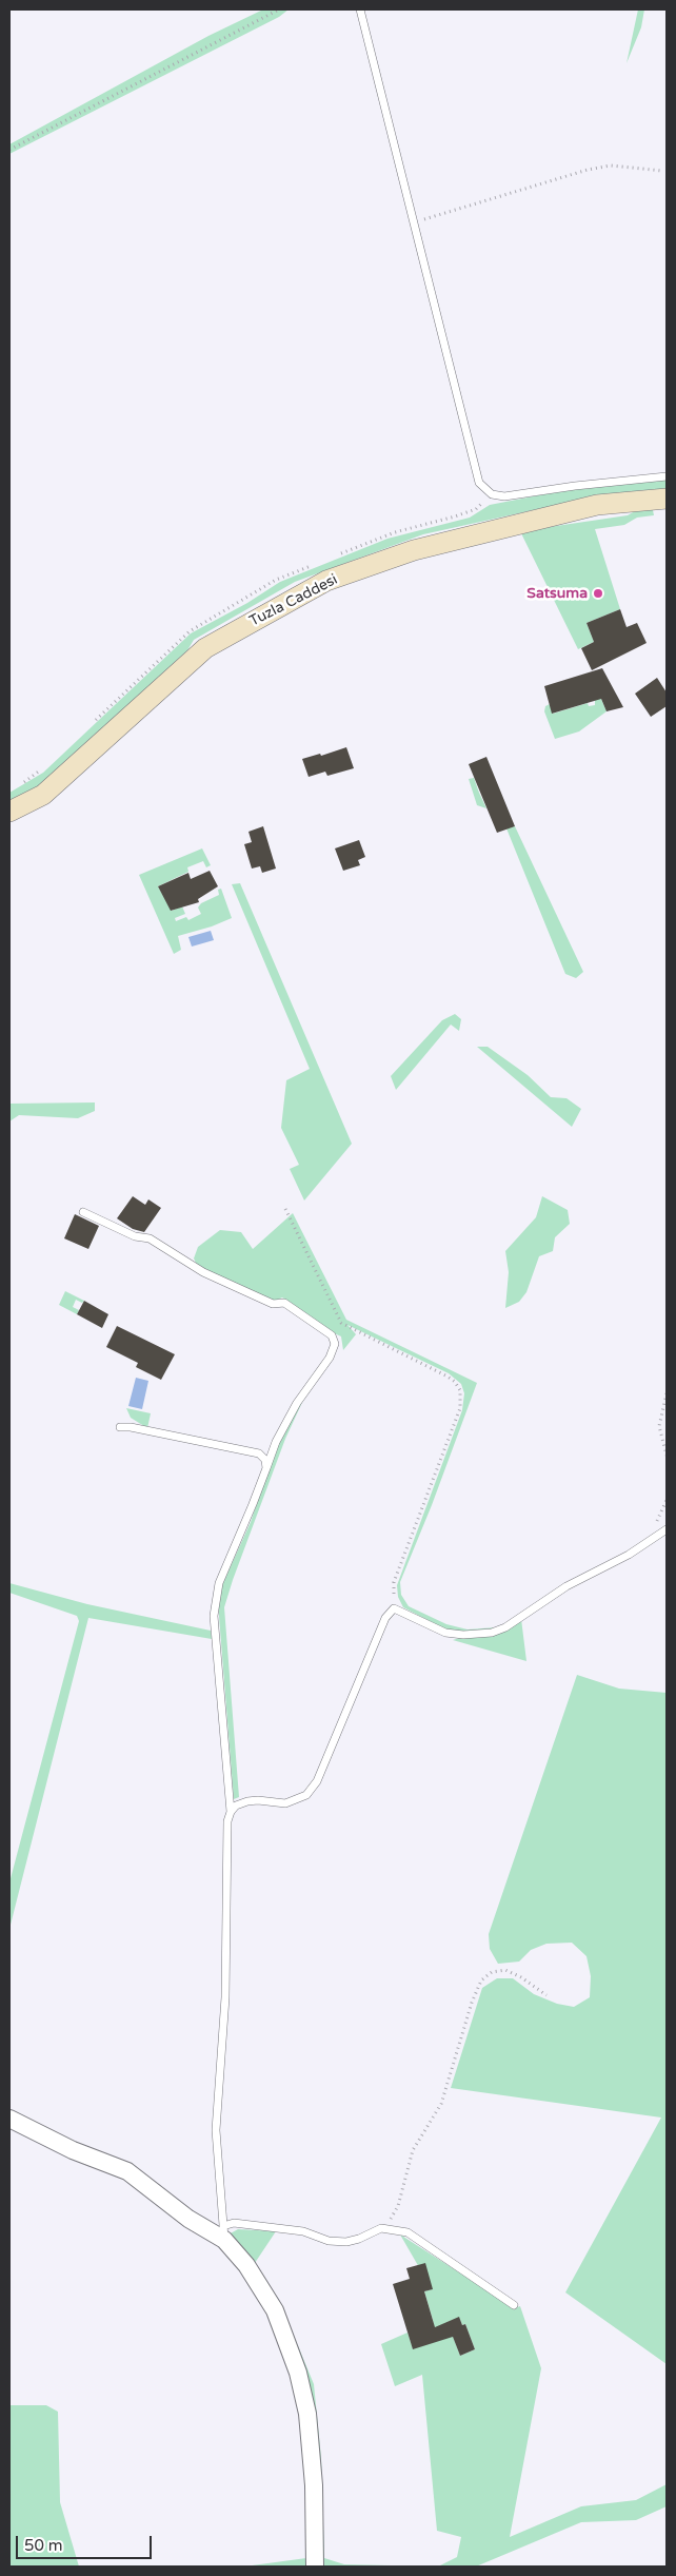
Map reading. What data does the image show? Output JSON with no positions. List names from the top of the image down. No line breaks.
{"streets":{"main road":["Tuzla Caddesi"]},"places":["Satsuma"],"scale_bar":"50 m"}
